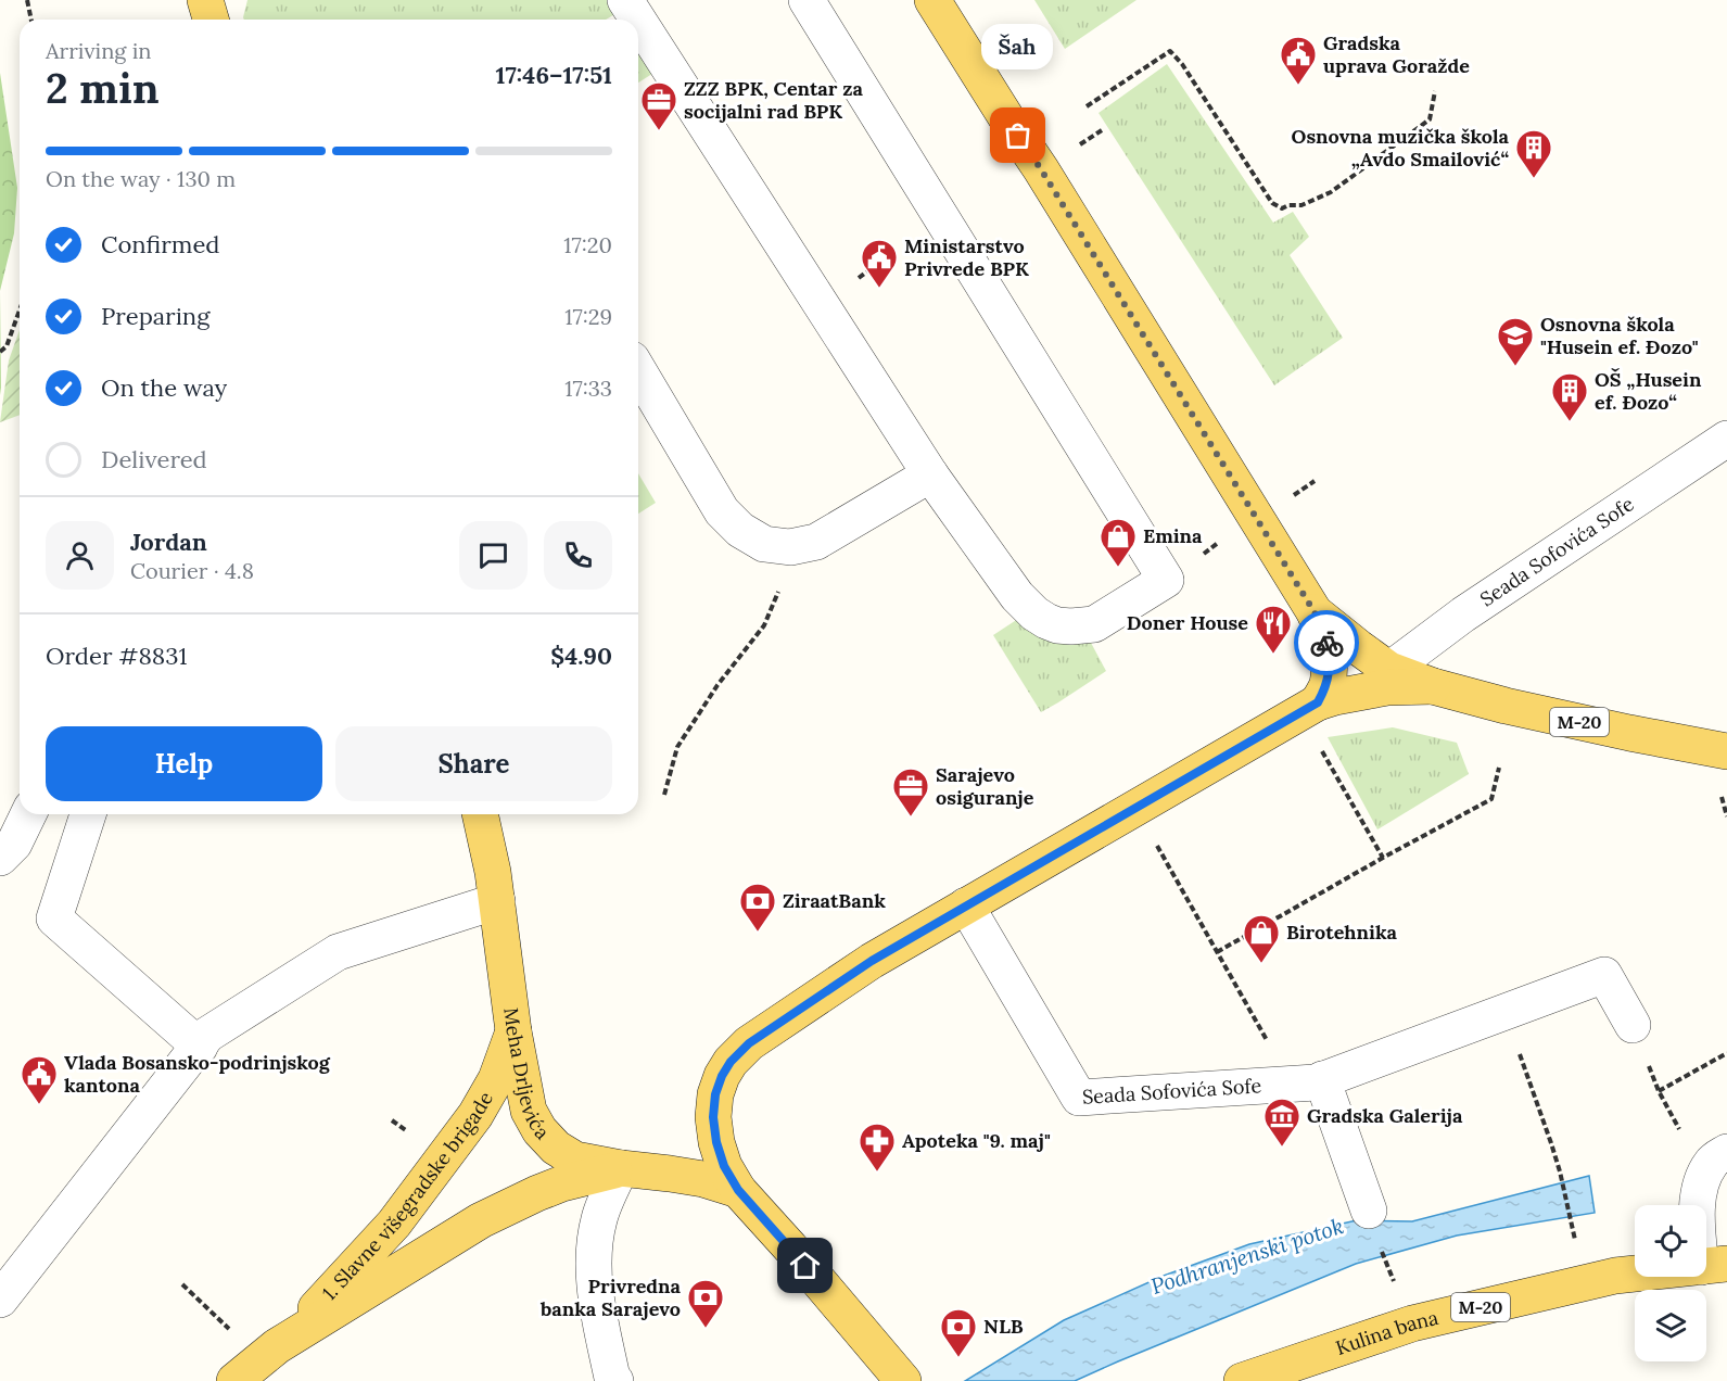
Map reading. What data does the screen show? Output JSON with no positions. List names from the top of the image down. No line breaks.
{"streets":{"main road":["M-20","Meha Drljevića","1. Slavne višegradske brigade","Kulina bana"],"street":["Seada Sofovića Sofe"]},"crossings":[["Seada Sofovića Sofe","M-20"],["M-20","Meha Drljevića"],["Meha Drljevića","1. Slavne višegradske brigade"]],"water":["Podhranjenski potok"],"places":{"public building":["Gradska uprava Goražde","Ministarstvo Privrede BPK","Vlada Bosansko-podrinjskog kantona"],"office":["ZZZ BPK, Centar za socijalni rad BPK","Sarajevo osiguranje"],"other":["Šah"],"building":["Osnovna muzička škola „Avdo Smailović“","OŠ „Husein ef. Đozo“"],"school or university":["Osnovna škola \"Husein ef. Đozo\""],"shop":["Emina","Birotehnika"],"restaurant":["Doner House"],"bank":["ZiraatBank","Privredna banka Sarajevo","NLB"],"museum":["Gradska Galerija"],"pharmacy":["Apoteka \"9. maj\""]},"page":{"heading":["2 min","Arriving in","17:46–17:51"],"panel":["Jordan","Courier · 4.8","Order #8831","$4.90"],"bubble":"Šah","bar":"On the way · 130 m","list":[["Confirmed","17:20"],["Preparing","17:29"],["On the way","17:33"],"Delivered"],"buttons":["Help","Share"]}}
